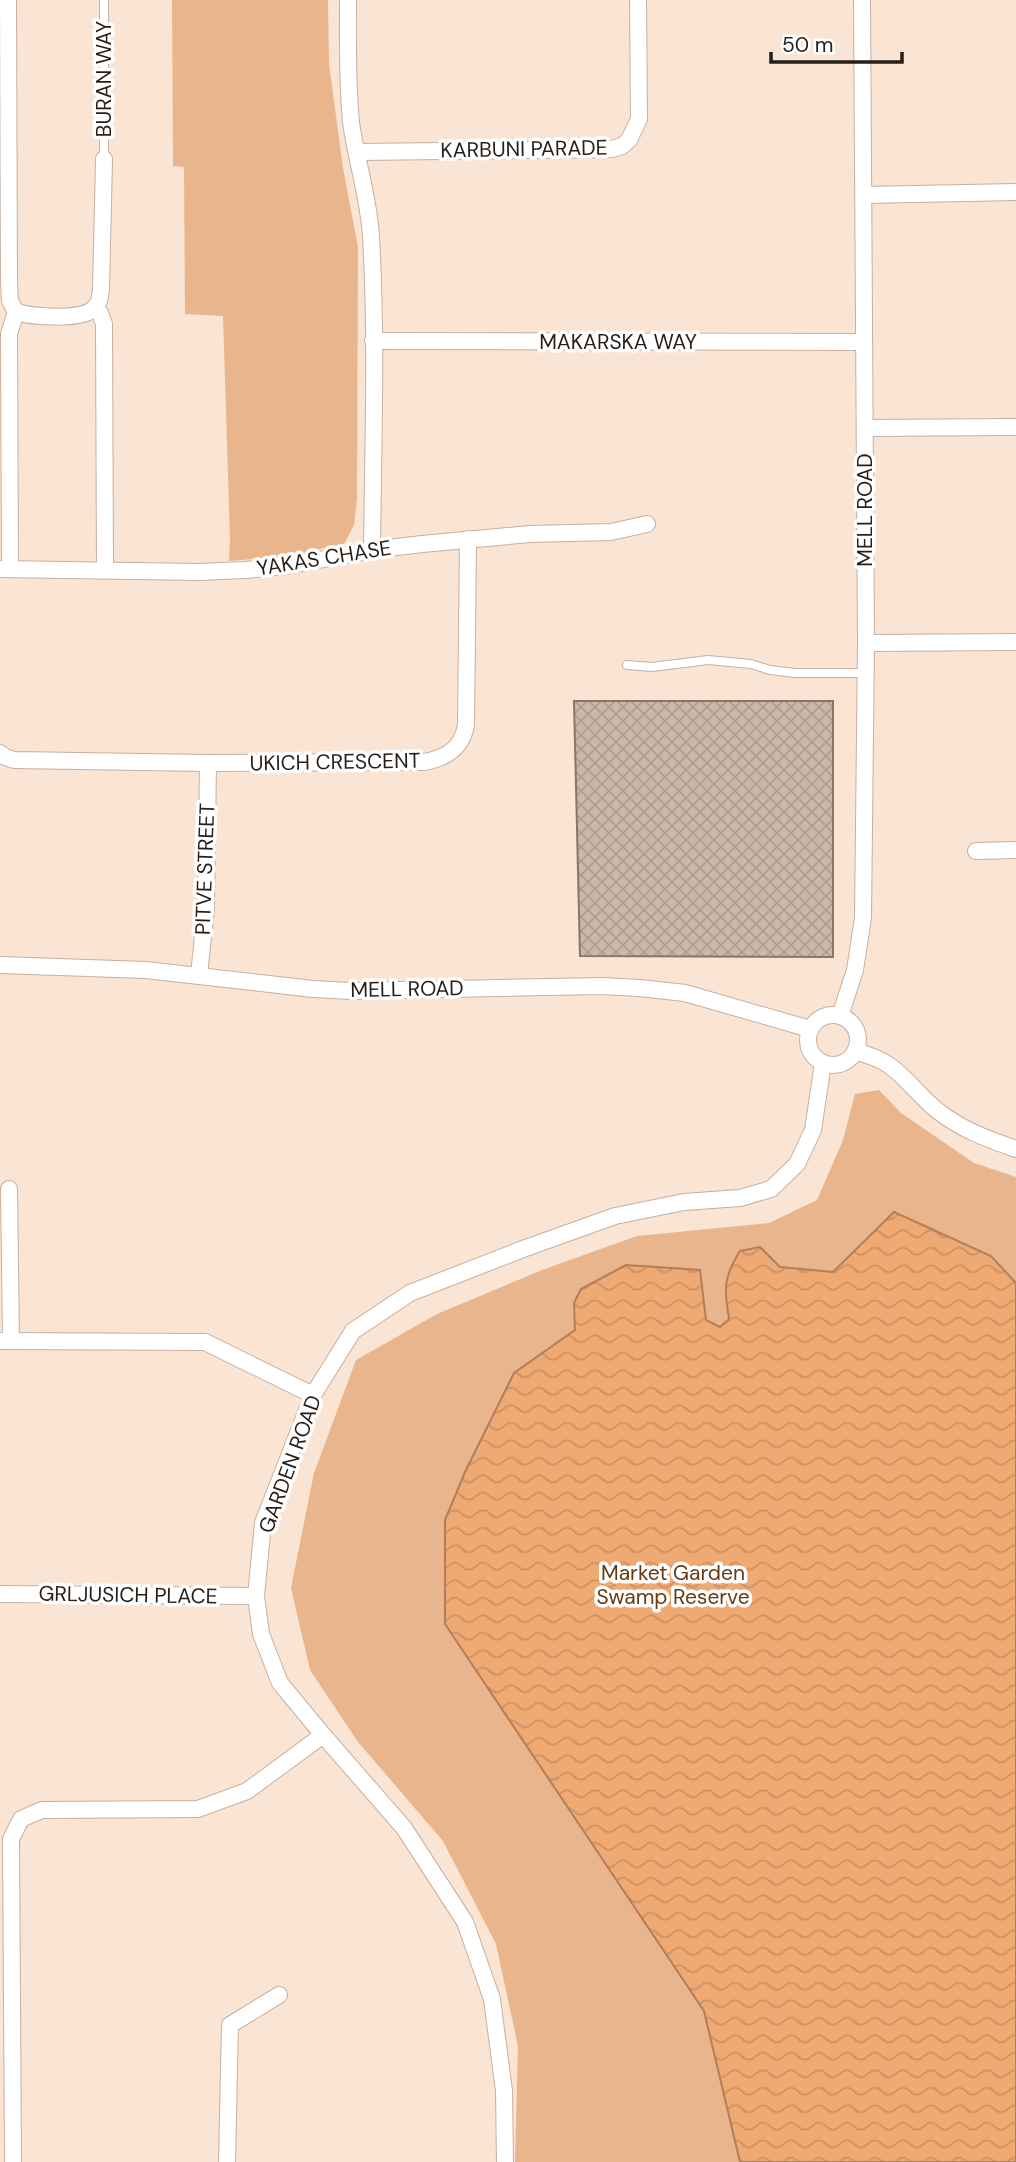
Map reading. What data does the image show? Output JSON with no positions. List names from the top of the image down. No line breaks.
{"streets":{"street":["KARBUNI PARADE","MAKARSKA WAY","MELL ROAD","YAKAS CHASE","UKICH CRESCENT","PITVE STREET","GARDEN ROAD","GRLJUSICH PLACE"],"lane":["BURAN WAY"]},"crossings":[["MAKARSKA WAY","MELL ROAD"],["MELL ROAD","PITVE STREET"],["MELL ROAD","GARDEN ROAD"],["YAKAS CHASE","UKICH CRESCENT"],["UKICH CRESCENT","PITVE STREET"],["GARDEN ROAD","GRLJUSICH PLACE"]],"parks":["Market Garden Swamp Reserve"],"scale_bar":"50 m"}
